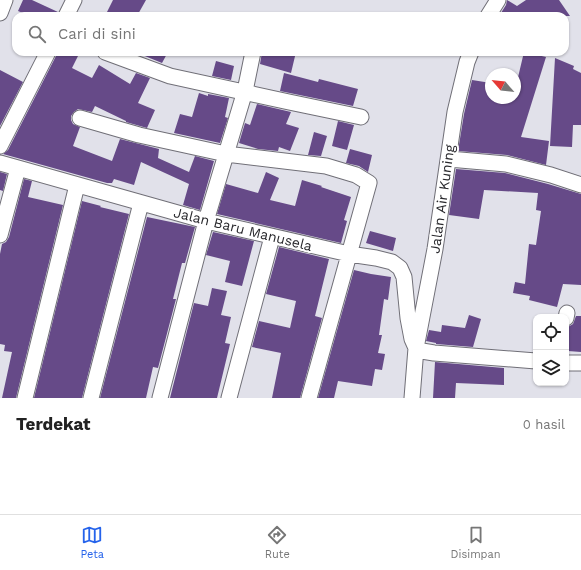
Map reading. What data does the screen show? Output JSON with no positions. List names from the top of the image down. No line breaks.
{"streets":{"street":["Jalan Air Kuning","Jalan Baru Manusela"]},"crossings":[["Jalan Air Kuning","Jalan Baru Manusela"]],"north":"top left","page":{"search":"Cari di sini","heading":["Terdekat","0 hasil"],"nav":["Peta","Rute","Disimpan"]}}
